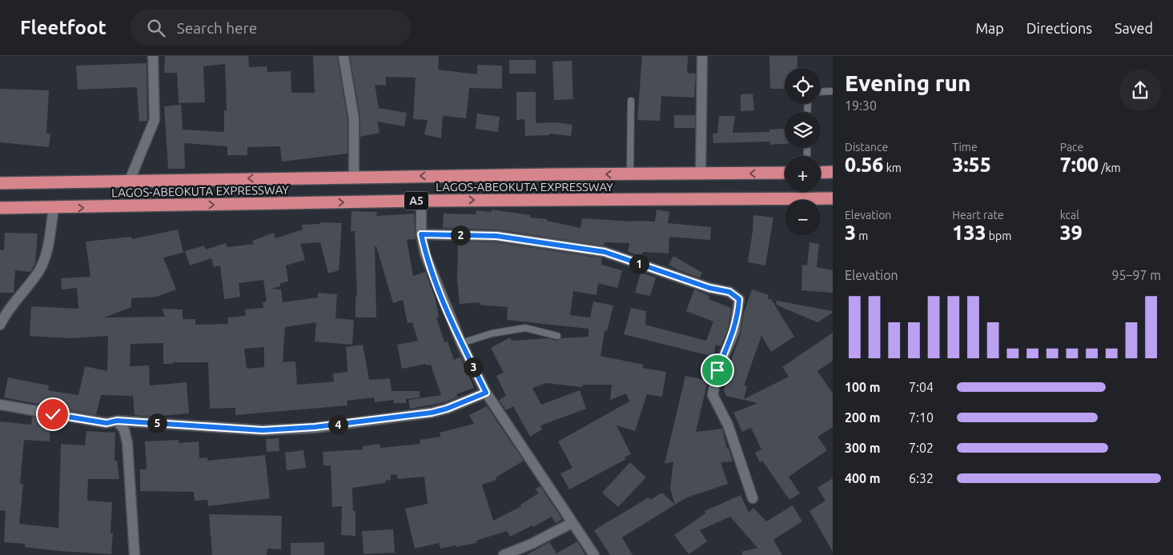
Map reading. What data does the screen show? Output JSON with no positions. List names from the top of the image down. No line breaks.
{"streets":{"highway":["LAGOS-ABEOKUTA EXPRESSWAY","A5"]},"page":{"header":"Fleetfoot","search":"Search here","nav":["Map","Directions","Saved"],"heading":["Evening run","19:30"],"map_buttons":["+","−"],"stats":[["Distance","0.56 km"],["Time","3:55"],["Pace","7:00 /km"],["Elevation","3 m"],["Heart rate","133 bpm"],["kcal","39"]],"pins":["2","1","3","5","4"],"chart":["Elevation","95–97 m"],"list":[{"name":"100 m","note":"7:04"},{"name":"200 m","note":"7:10"},{"name":"300 m","note":"7:02"},{"name":"400 m","note":"6:32"}]}}
